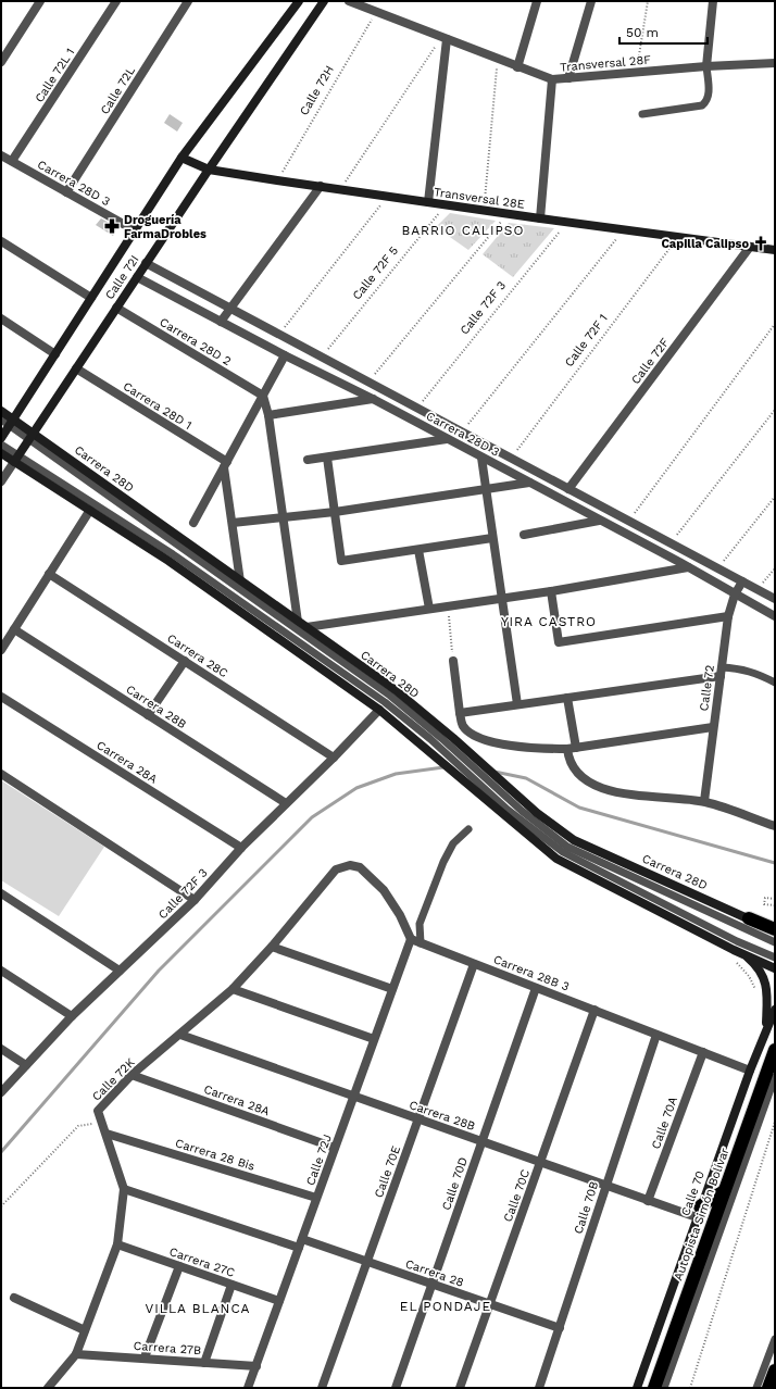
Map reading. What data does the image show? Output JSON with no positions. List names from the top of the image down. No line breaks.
{"streets":{"highway":["Autopista Simón Bolívar"],"street":["Transversal 28F","Calle 72L 1","Calle 72L","Carrera 28D 3","Transversal 28E","Calle 72I","Calle 72F 3","Carrera 28D 2","Calle 72F","Carrera 28D 1","Carrera 28D","Carrera 28C","Calle 72","Carrera 28B","Carrera 28A","Carrera 28B 3","Calle 72K","Calle 70A","Carrera 28 Bis","Calle 72J","Calle 70E","Calle 70D","Calle 70","Calle 70C","Calle 70B","Carrera 27C","Carrera 28","Carrera 27B"],"path":["Calle 72H","Calle 72F 5","Calle 72F 1"]},"crossings":[["Transversal 28F","Calle 72H"],["Calle 72L 1","Carrera 28D 3"],["Calle 72L","Carrera 28D 3"],["Calle 72H","Transversal 28E"],["Carrera 28D 3","Calle 72F 5"],["Carrera 28D 3","Calle 72I"],["Carrera 28D 3","Calle 72F 3"],["Carrera 28D 3","Calle 72F 1"],["Carrera 28D 3","Calle 72F"],["Carrera 28D 3","Calle 72"],["Transversal 28E","Calle 72F 5"],["Transversal 28E","Calle 72I"],["Transversal 28E","Calle 72F 3"],["Transversal 28E","Calle 72F 1"],["Transversal 28E","Calle 72F"],["Calle 72I","Carrera 28D 2"],["Calle 72I","Carrera 28D 1"],["Calle 72I","Carrera 28D"],["Calle 72F 3","Carrera 28C"],["Calle 72F 3","Carrera 28B"],["Calle 72F 3","Carrera 28A"],["Carrera 28B","Calle 72K"],["Carrera 28B","Calle 70A"],["Carrera 28B","Calle 72J"],["Carrera 28B","Calle 70E"],["Carrera 28B","Calle 70D"],["Carrera 28B","Calle 70"],["Carrera 28B","Calle 70C"],["Carrera 28B","Calle 70B"],["Carrera 28A","Calle 72K"],["Carrera 28A","Calle 72J"],["Carrera 28B 3","Calle 72K"],["Carrera 28B 3","Calle 70A"],["Carrera 28B 3","Calle 72J"],["Carrera 28B 3","Calle 70E"],["Carrera 28B 3","Calle 70D"],["Carrera 28B 3","Calle 70"],["Carrera 28B 3","Calle 70C"],["Carrera 28B 3","Calle 70B"],["Calle 72K","Carrera 28 Bis"],["Calle 72K","Calle 72J"],["Calle 72K","Carrera 27C"],["Calle 72K","Carrera 28"],["Calle 72K","Carrera 27B"],["Carrera 28 Bis","Calle 72J"],["Calle 72J","Carrera 27C"],["Calle 72J","Carrera 28"],["Calle 72J","Carrera 27B"],["Calle 70E","Carrera 28"],["Calle 70D","Carrera 28"],["Calle 70C","Carrera 28"],["Calle 70B","Carrera 28"]],"districts":["BARRIO CALIPSO","YIRA CASTRO","EL PONDAJE","VILLA BLANCA"],"places":{"pharmacy":["Droguería FarmaDrobles"],"church":["Capilla Calipso"]},"scale_bar":"50 m"}
